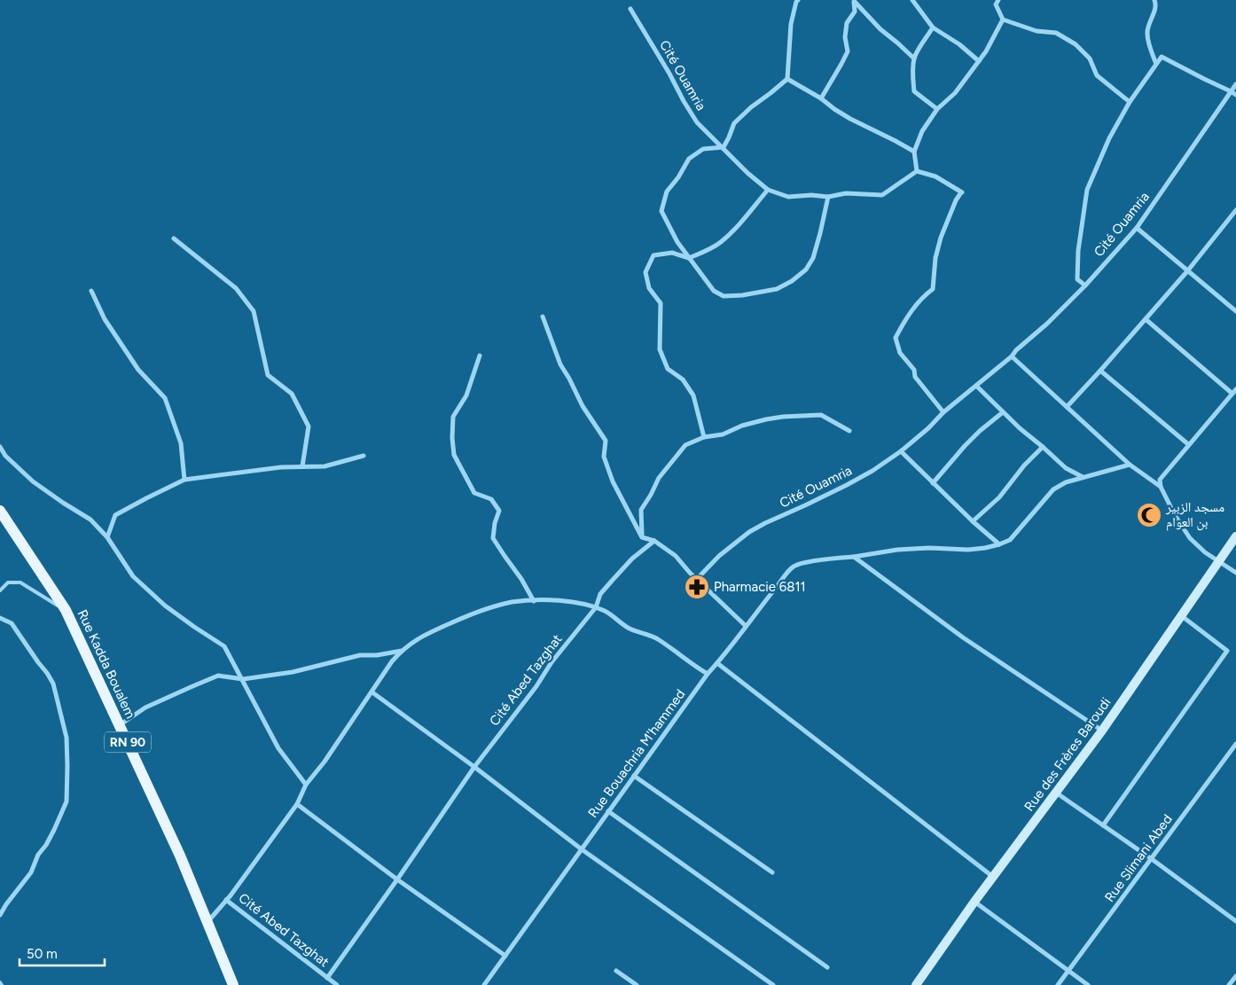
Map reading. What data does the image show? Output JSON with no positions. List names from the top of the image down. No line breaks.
{"streets":{"main road":["Rue Kadda Boualem","RN 90"],"street":["Cité Ouamria","Cité Abed Tazghat","Rue Bouachria M'hammed","Rue des Frères Baroudi","Rue Slimani Abed"]},"crossings":[["Rue Kadda Boualem","Cité Abed Tazghat"],["Cité Abed Tazghat","Rue Bouachria M'hammed"]],"places":{"mosque":["مسجد الزبير بن العوام"],"pharmacy":["Pharmacie 6811"]},"scale_bar":"50 m"}
